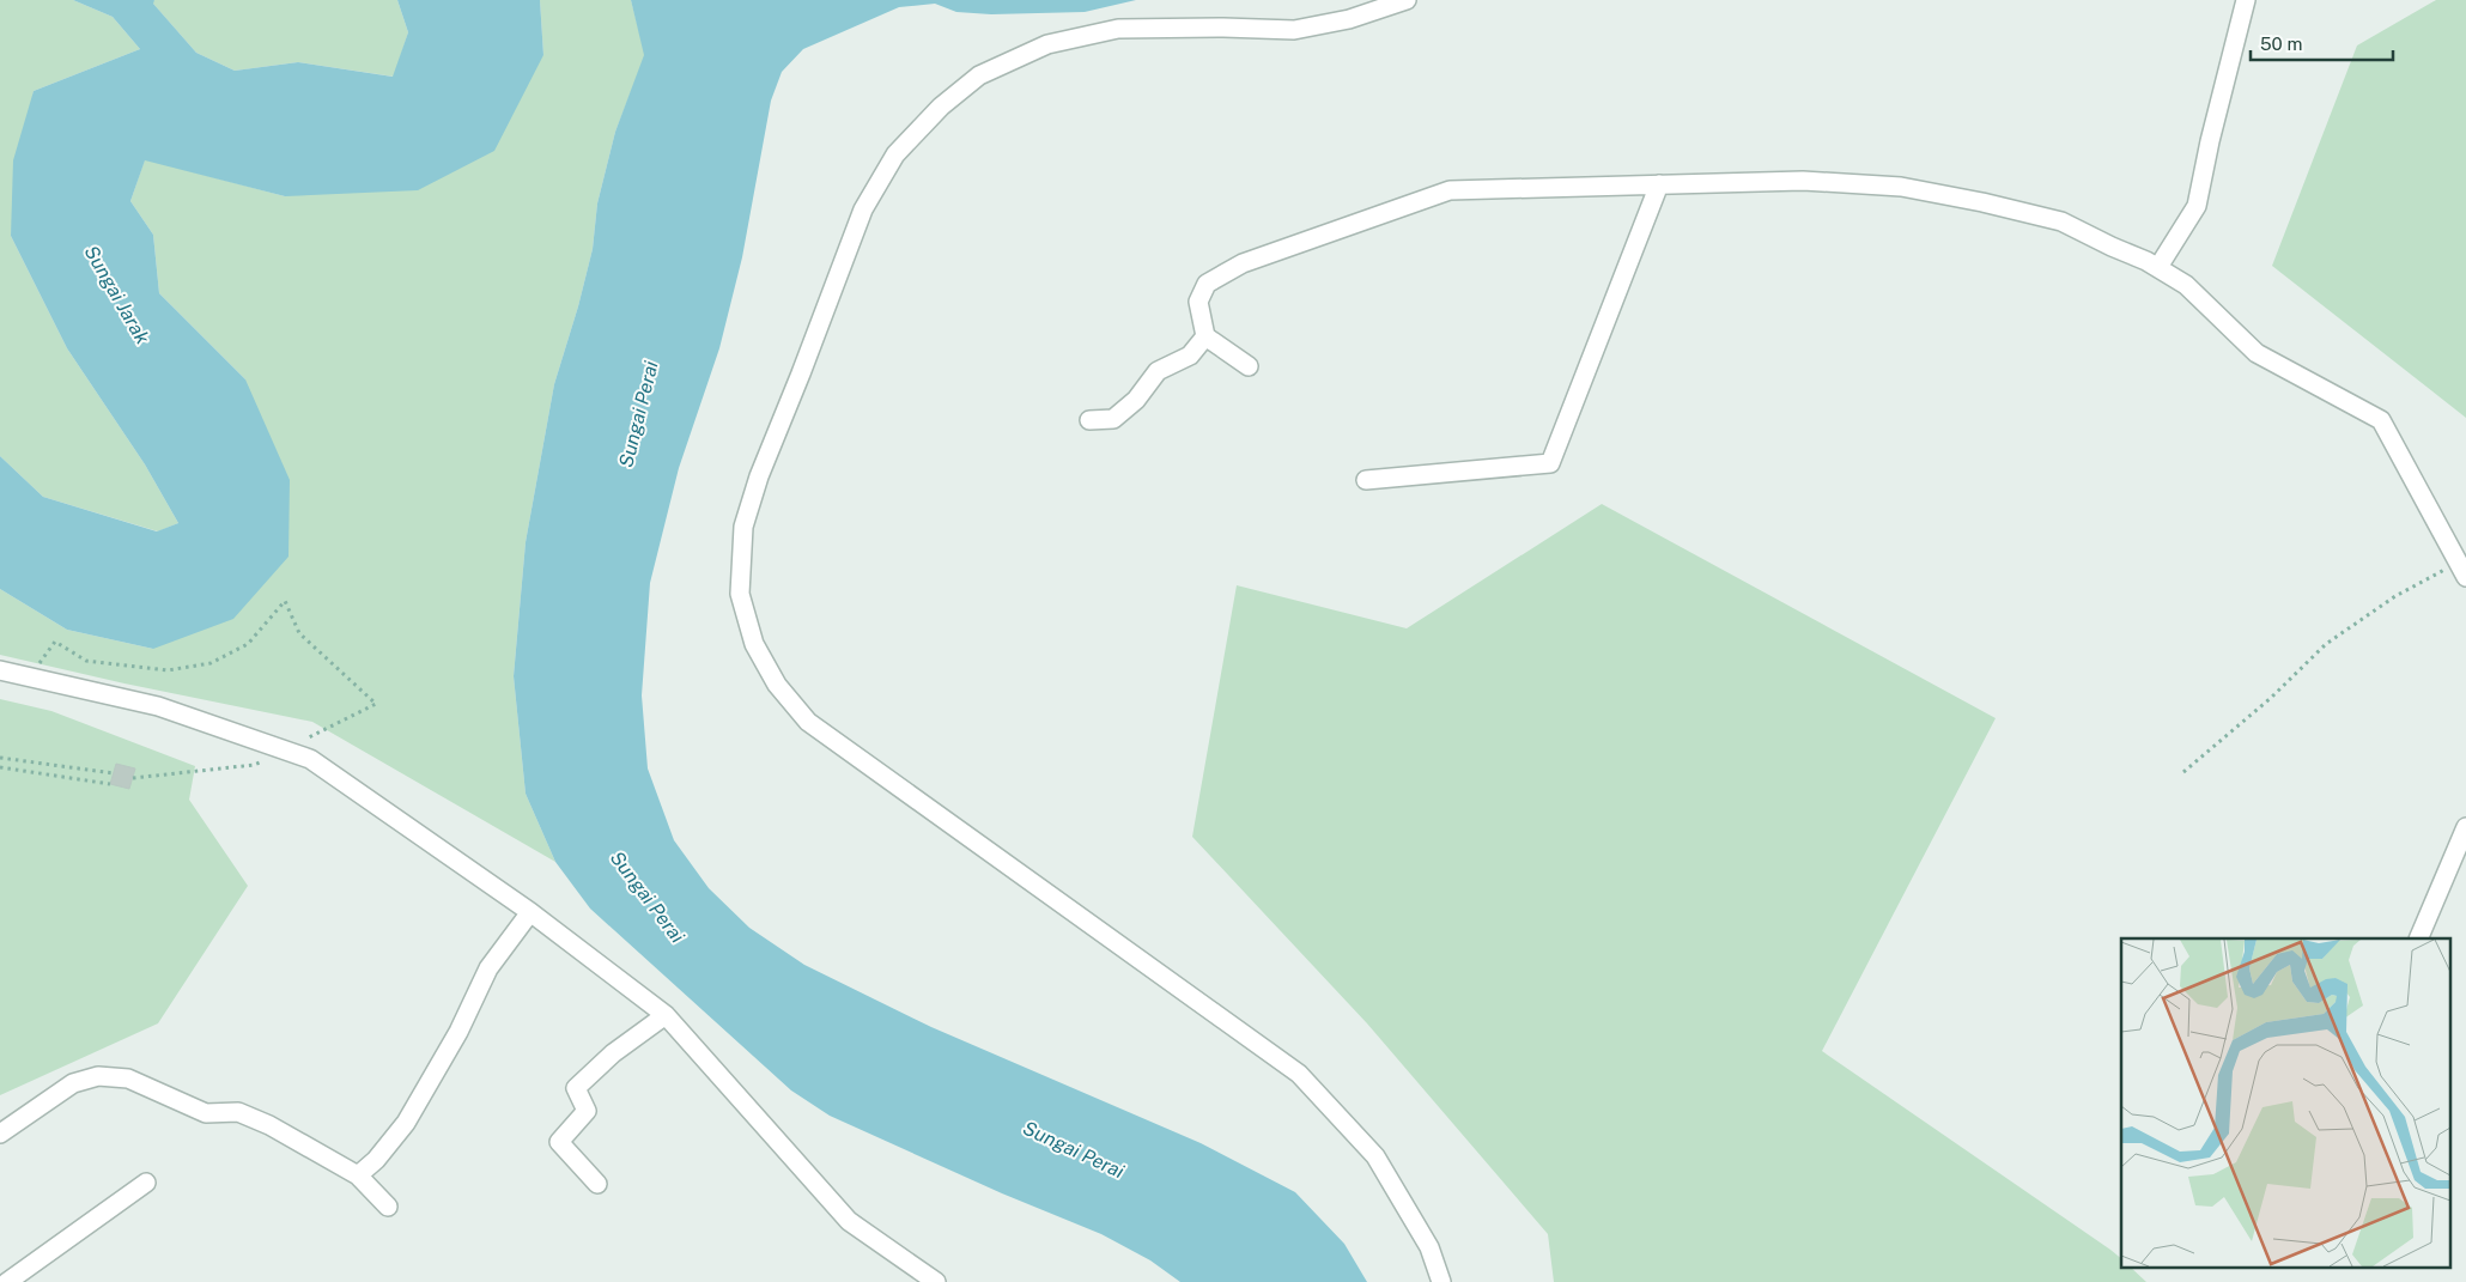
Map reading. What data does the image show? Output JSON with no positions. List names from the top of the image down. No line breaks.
{"water":["Sungai Jarak","Sungai Perai"],"scale_bar":"50 m"}
